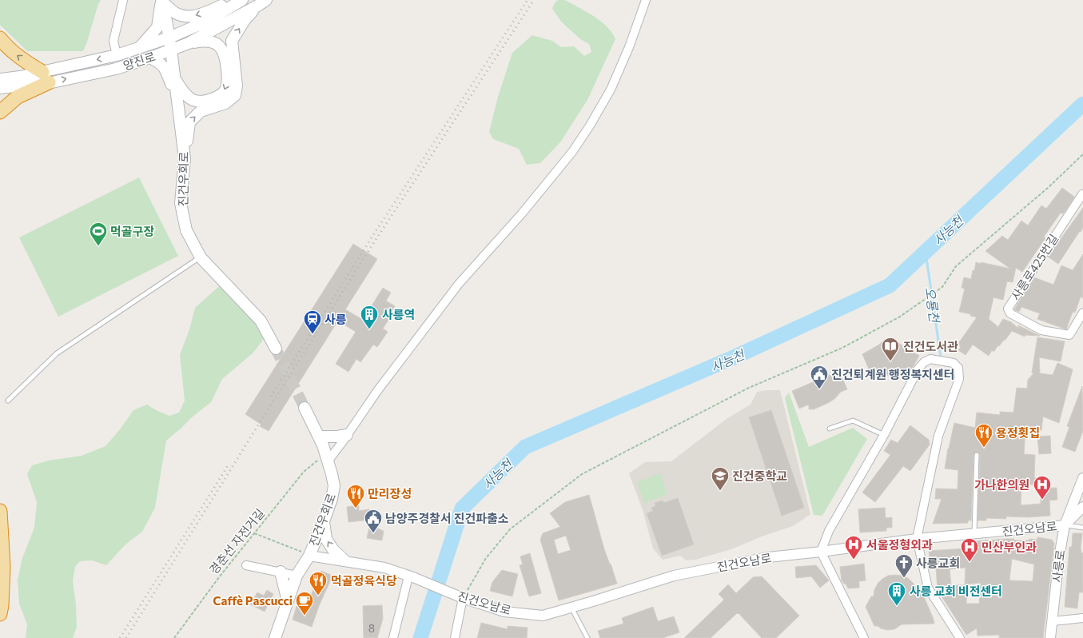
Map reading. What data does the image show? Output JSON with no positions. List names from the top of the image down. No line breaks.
{"streets":{"main road":["양진로","진건우회로"],"street":["사릉로425번길","진건오남로","사릉로"],"path":["경춘선 자전거길"]},"crossings":[["양진로","진건우회로"],["진건우회로","진건오남로"],["진건우회로","경춘선 자전거길"],["진건오남로","사릉로"]],"water":["사능천","오룡천"],"places":{"sports":["먹골구장"],"building":["사릉역","사릉 교회 비전센터"],"station":["사릉"],"library":["진건도서관"],"public building":["진건퇴계원 행정복지센터","남양주경찰서 진건파출소"],"restaurant":["용정횟집","만리장성","먹골정육식당"],"school or university":["진건중학교"],"hospital":["가나한의원","서울정형외과","민산부인과"],"church":["사릉교회"],"cafe":["Caffè Pascucci"]},"house_numbers":["8"]}
